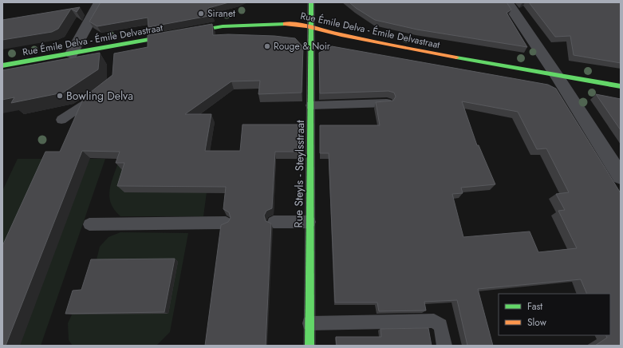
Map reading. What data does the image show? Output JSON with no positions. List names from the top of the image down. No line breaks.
{"streets":{"street":["Rue Émile Delva - Émile Delvastraat","Rue Steyls - Steylsstraat"]},"crossings":[["Rue Émile Delva - Émile Delvastraat","Rue Steyls - Steylsstraat"]],"places":["Siranet","Rouge & Noir","Bowling Delva"],"legend":["Fast","Slow"]}
